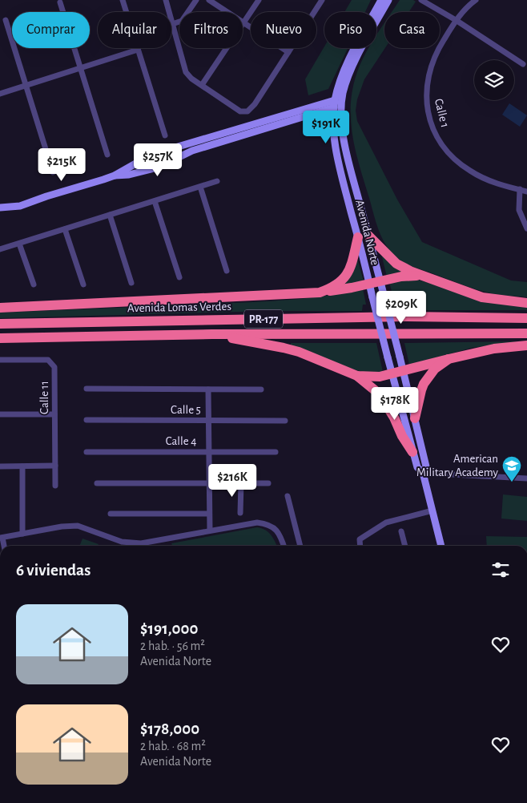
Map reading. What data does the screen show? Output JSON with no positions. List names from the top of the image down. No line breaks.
{"streets":{"highway":["Avenida Lomas Verdes","PR-177"],"street":["Calle 1","Avenida Norte","Calle 11","Calle 5","Calle 4"]},"places":{"school or university":["American Military Academy"]},"page":{"chip":["Comprar","Alquilar","Filtros","Nuevo","Piso","Casa"],"price":["$191K","$257K","$215K","$209K","$178K","$216K"],"heading":"6 viviendas","list":[{"name":"$191,000","note":"2 hab. · 56 m² · Avenida Norte"},{"name":"$178,000","note":"2 hab. · 68 m² · Avenida Norte"}]}}
